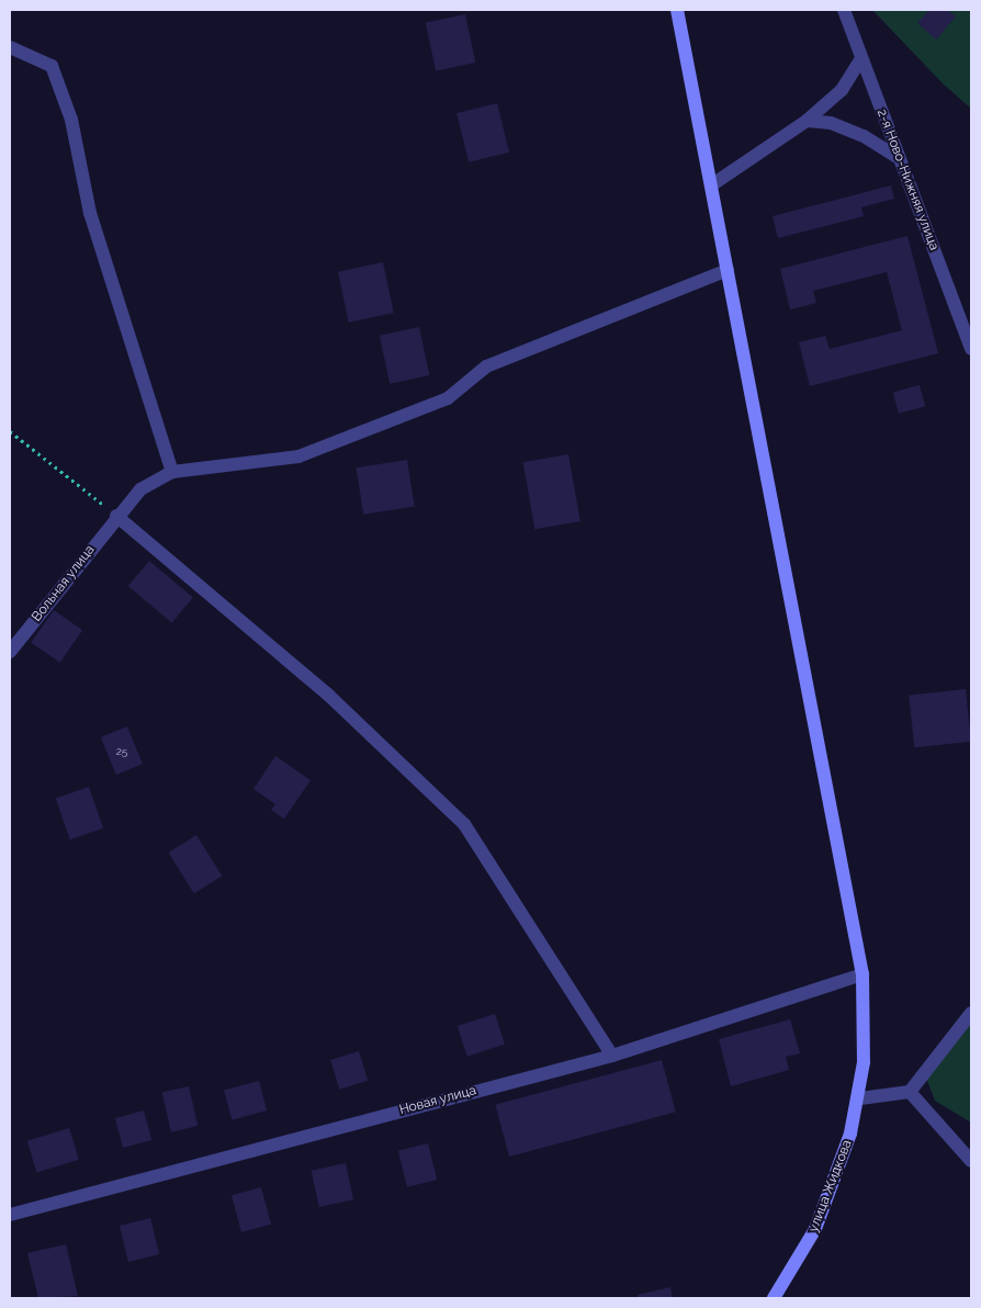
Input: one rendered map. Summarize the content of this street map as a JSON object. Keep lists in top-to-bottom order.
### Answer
{
  "streets": {
    "main road": ["улица Жидкова"],
    "street": ["2-я Ново-Нижняя улица", "Вольная улица", "Новая улица"]
  },
  "crossings": [
    ["Новая улица", "улица Жидкова"]
  ],
  "house_numbers": ["25"]
}
